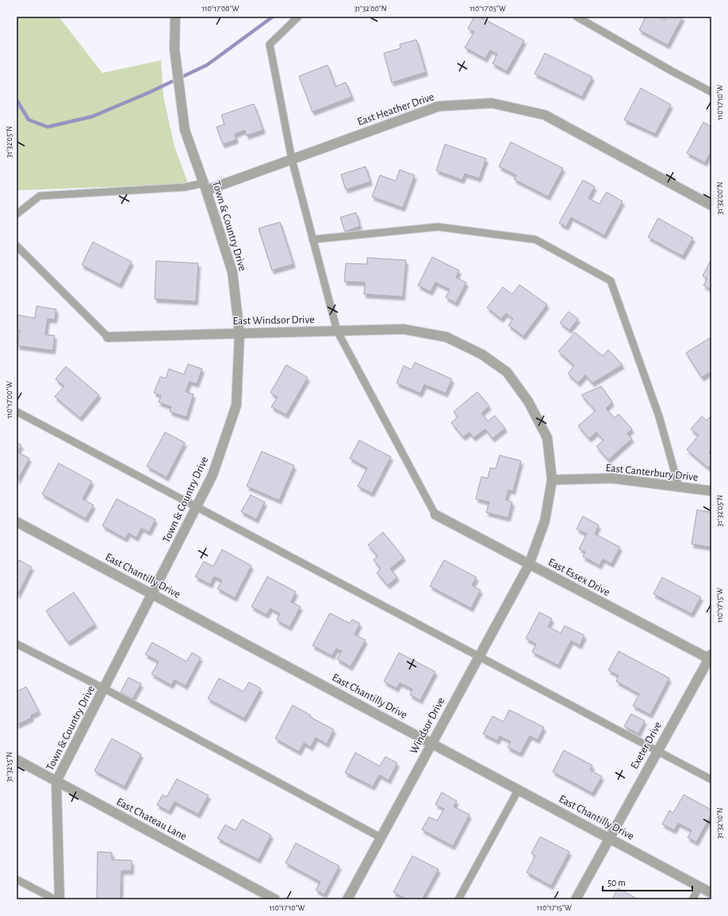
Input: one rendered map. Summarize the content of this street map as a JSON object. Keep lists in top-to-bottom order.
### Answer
{
  "streets": {
    "street": [
      "East Heather Drive",
      "Town & Country Drive",
      "East Windsor Drive",
      "East Canterbury Drive",
      "East Chantilly Drive",
      "East Essex Drive",
      "Windsor Drive",
      "Exeter Drive",
      "East Chateau Lane"
    ]
  },
  "crossings": [
    ["East Heather Drive", "Town & Country Drive"],
    ["Town & Country Drive", "East Windsor Drive"],
    ["Town & Country Drive", "East Chantilly Drive"],
    ["Town & Country Drive", "East Chateau Lane"],
    ["East Windsor Drive", "East Canterbury Drive"],
    ["East Windsor Drive", "East Essex Drive"],
    ["East Windsor Drive", "Windsor Drive"],
    ["East Chantilly Drive", "Windsor Drive"],
    ["East Chantilly Drive", "Exeter Drive"],
    ["East Essex Drive", "Windsor Drive"],
    ["East Essex Drive", "Exeter Drive"]
  ],
  "scale_bar": "50 m",
  "coordinates": [
    "110°17'00\"W",
    "31°32'00\"N",
    "110°17'05\"W",
    "110°17'10\"W",
    "31°32'05\"N",
    "110°17'15\"W",
    "31°32'15\"N",
    "31°32'10\"N"
  ]
}
